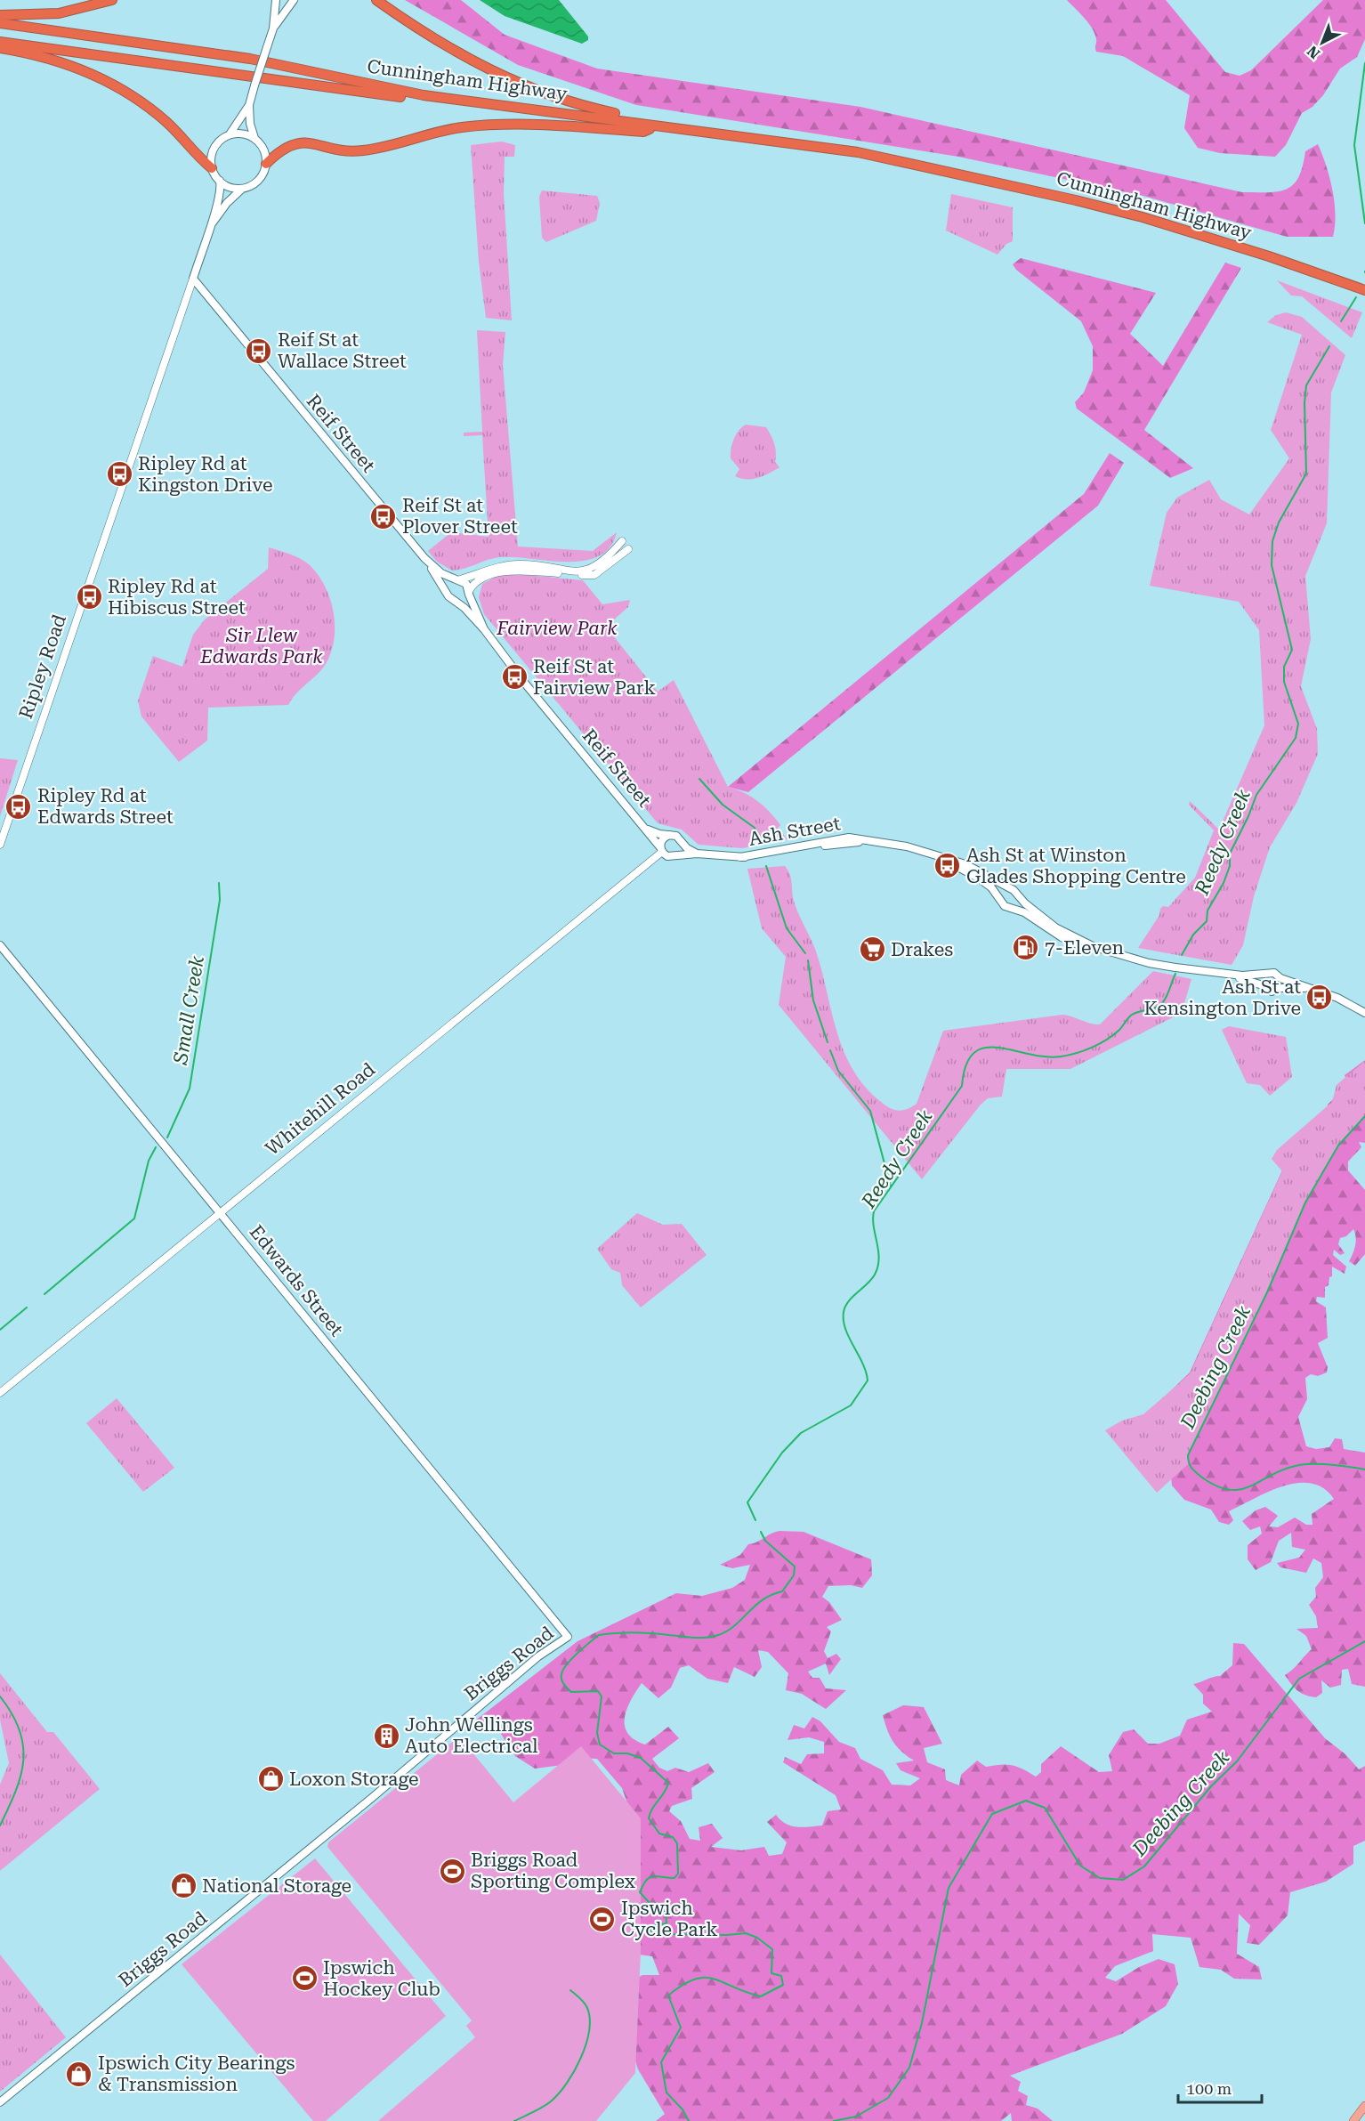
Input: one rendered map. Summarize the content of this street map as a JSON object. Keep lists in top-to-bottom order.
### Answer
{
  "streets": {
    "highway": ["Cunningham Highway"],
    "main road": [
      "Reif Street",
      "Ripley Road",
      "Ash Street",
      "Edwards Street",
      "Briggs Road"
    ],
    "street": ["Whitehill Road"]
  },
  "crossings": [
    ["Reif Street", "Ripley Road"],
    ["Reif Street", "Ash Street"],
    ["Reif Street", "Whitehill Road"],
    ["Ash Street", "Whitehill Road"],
    ["Whitehill Road", "Edwards Street"],
    ["Edwards Street", "Briggs Road"]
  ],
  "water": ["Reedy Creek", "Small Creek", "Deebing Creek"],
  "parks": ["Fairview Park", "Sir Llew Edwards Park"],
  "places": {
    "bus stop": [
      "Reif St at Wallace Street",
      "Ripley Rd at Kingston Drive",
      "Reif St at Plover Street",
      "Ripley Rd at Hibiscus Street",
      "Reif St at Fairview Park",
      "Ripley Rd at Edwards Street",
      "Ash St at Winston Glades Shopping Centre",
      "Ash St at Kensington Drive"
    ],
    "fuel station": ["7-Eleven"],
    "supermarket": ["Drakes"],
    "building": ["John Wellings Auto Electrical"],
    "shop": ["Loxon Storage", "National Storage", "Ipswich City Bearings & Transmission"],
    "sports": ["Briggs Road Sporting Complex", "Ipswich Cycle Park", "Ipswich Hockey Club"]
  },
  "scale_bar": "100 m",
  "north": "bottom left"
}
